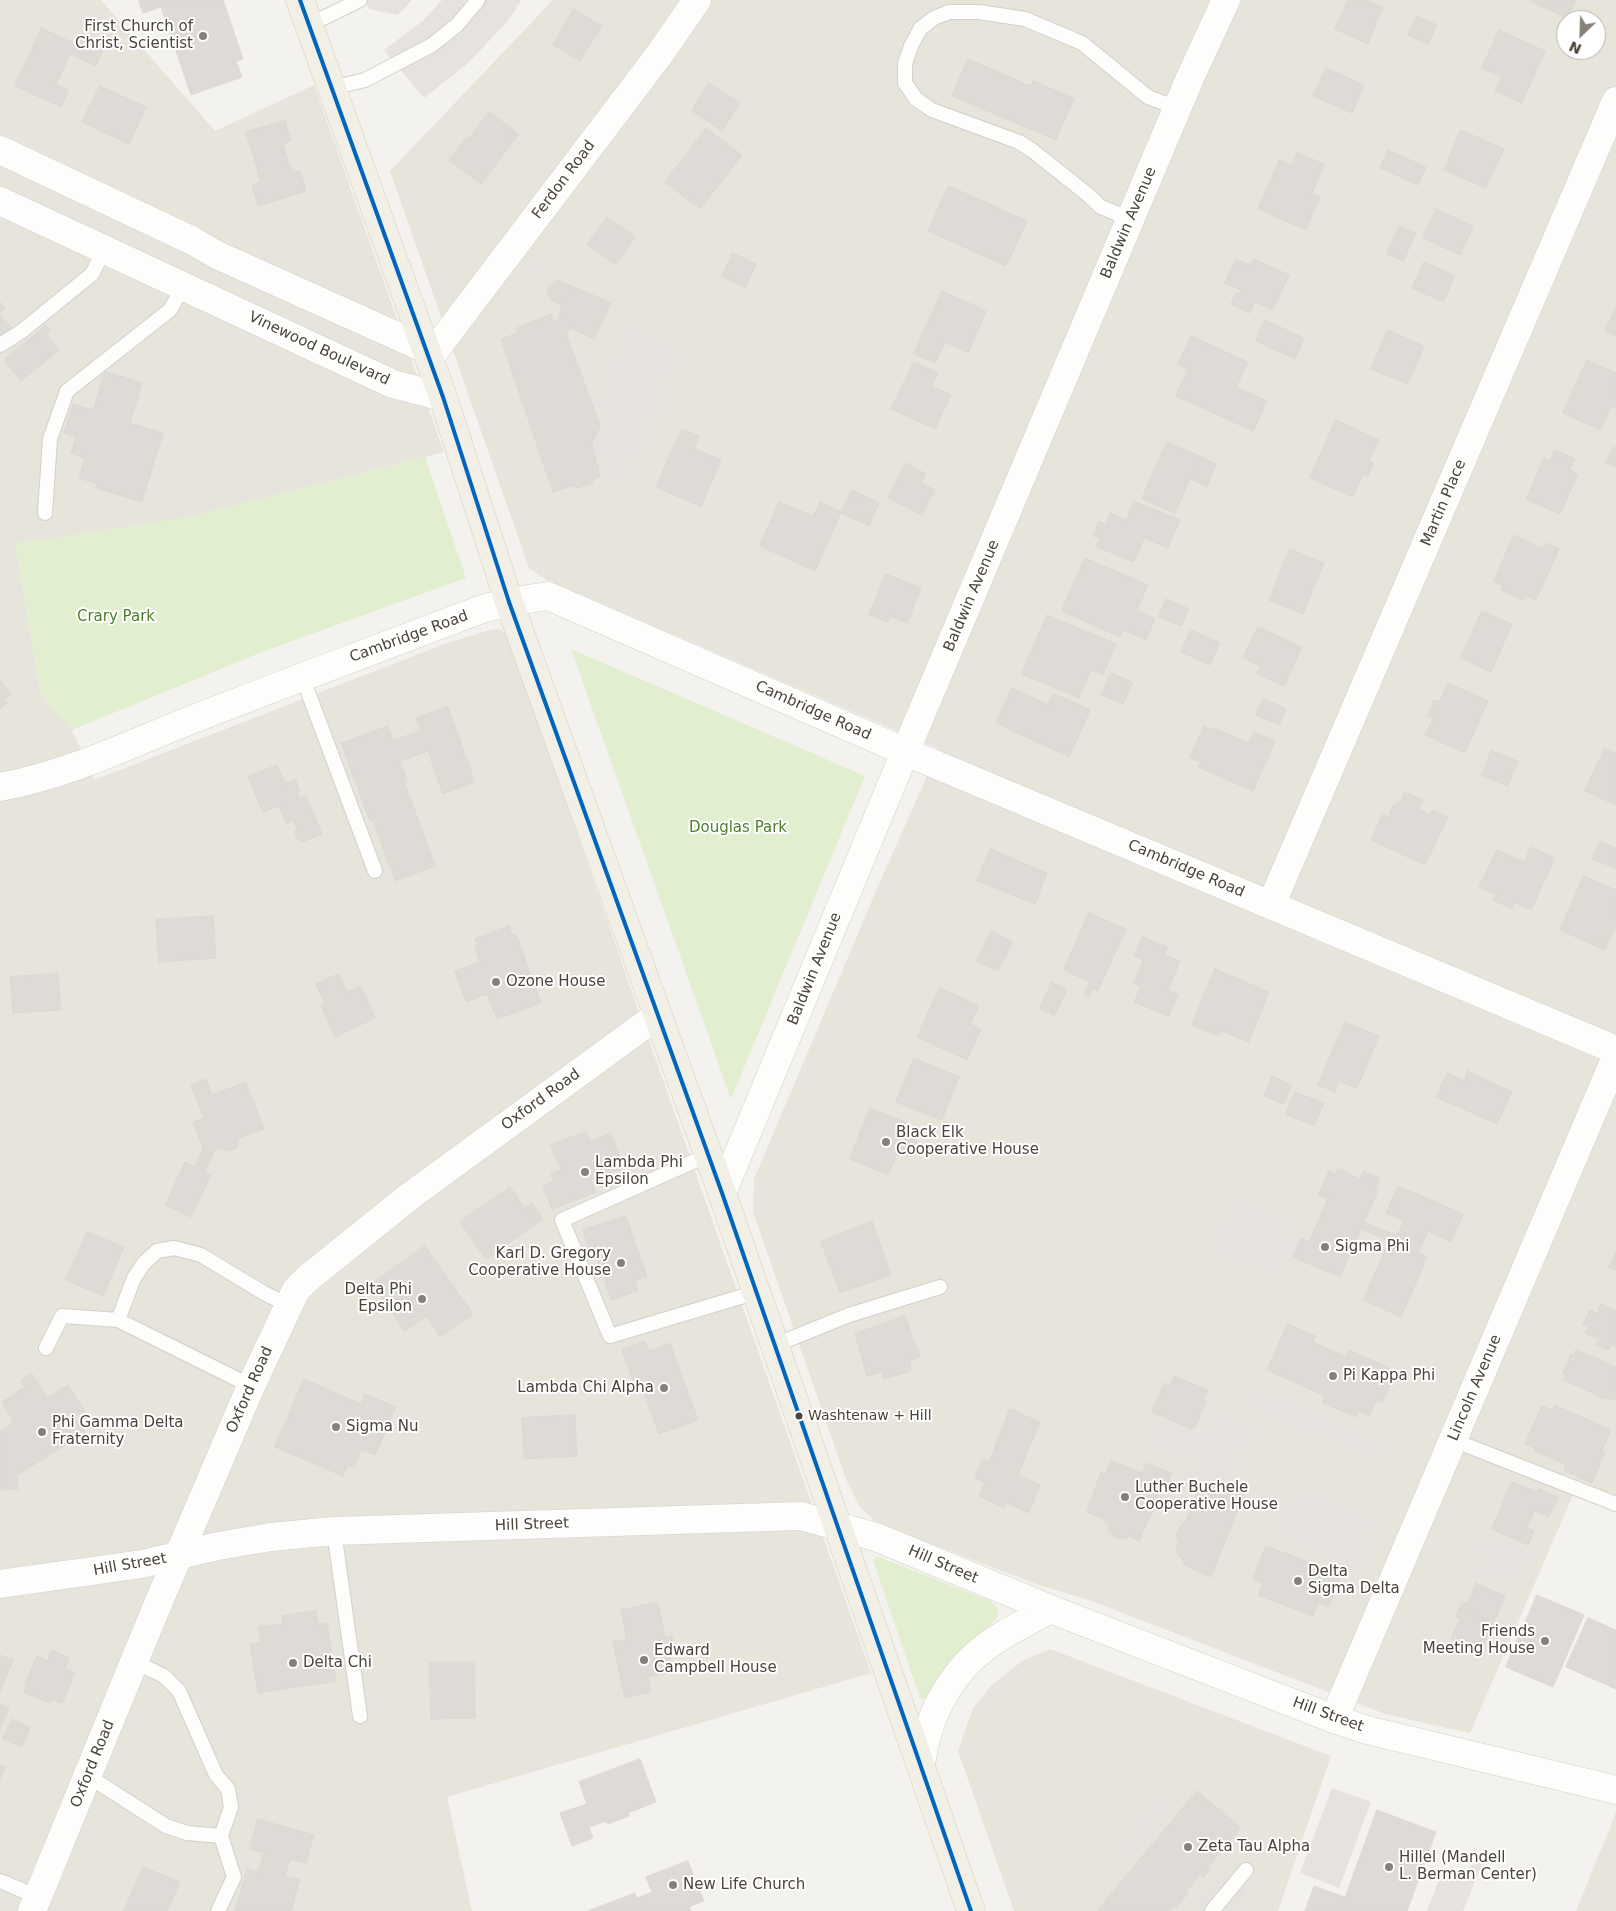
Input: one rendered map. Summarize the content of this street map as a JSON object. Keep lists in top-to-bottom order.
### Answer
{
  "streets": {
    "street": [
      "Ferdon Road",
      "Baldwin Avenue",
      "Vinewood Boulevard",
      "Martin Place",
      "Cambridge Road",
      "Oxford Road",
      "Lincoln Avenue",
      "Hill Street"
    ]
  },
  "crossings": [
    ["Baldwin Avenue", "Cambridge Road"],
    ["Martin Place", "Cambridge Road"],
    ["Oxford Road", "Hill Street"],
    ["Lincoln Avenue", "Hill Street"]
  ],
  "parks": ["Crary Park", "Douglas Park"],
  "places": [
    "First Church of Christ, Scientist",
    "Ozone House",
    "Black Elk Cooperative House",
    "Lambda Phi Epsilon",
    "Sigma Phi",
    "Karl D. Gregory Cooperative House",
    "Delta Phi Epsilon",
    "Pi Kappa Phi",
    "Lambda Chi Alpha",
    "Washtenaw + Hill",
    "Sigma Nu",
    "Phi Gamma Delta Fraternity",
    "Luther Buchele Cooperative House",
    "Delta Sigma Delta",
    "Friends Meeting House",
    "Edward Campbell House",
    "Delta Chi",
    "Zeta Tau Alpha",
    "Hillel (Mandell L. Berman Center)",
    "New Life Church"
  ],
  "north": "bottom left"
}
